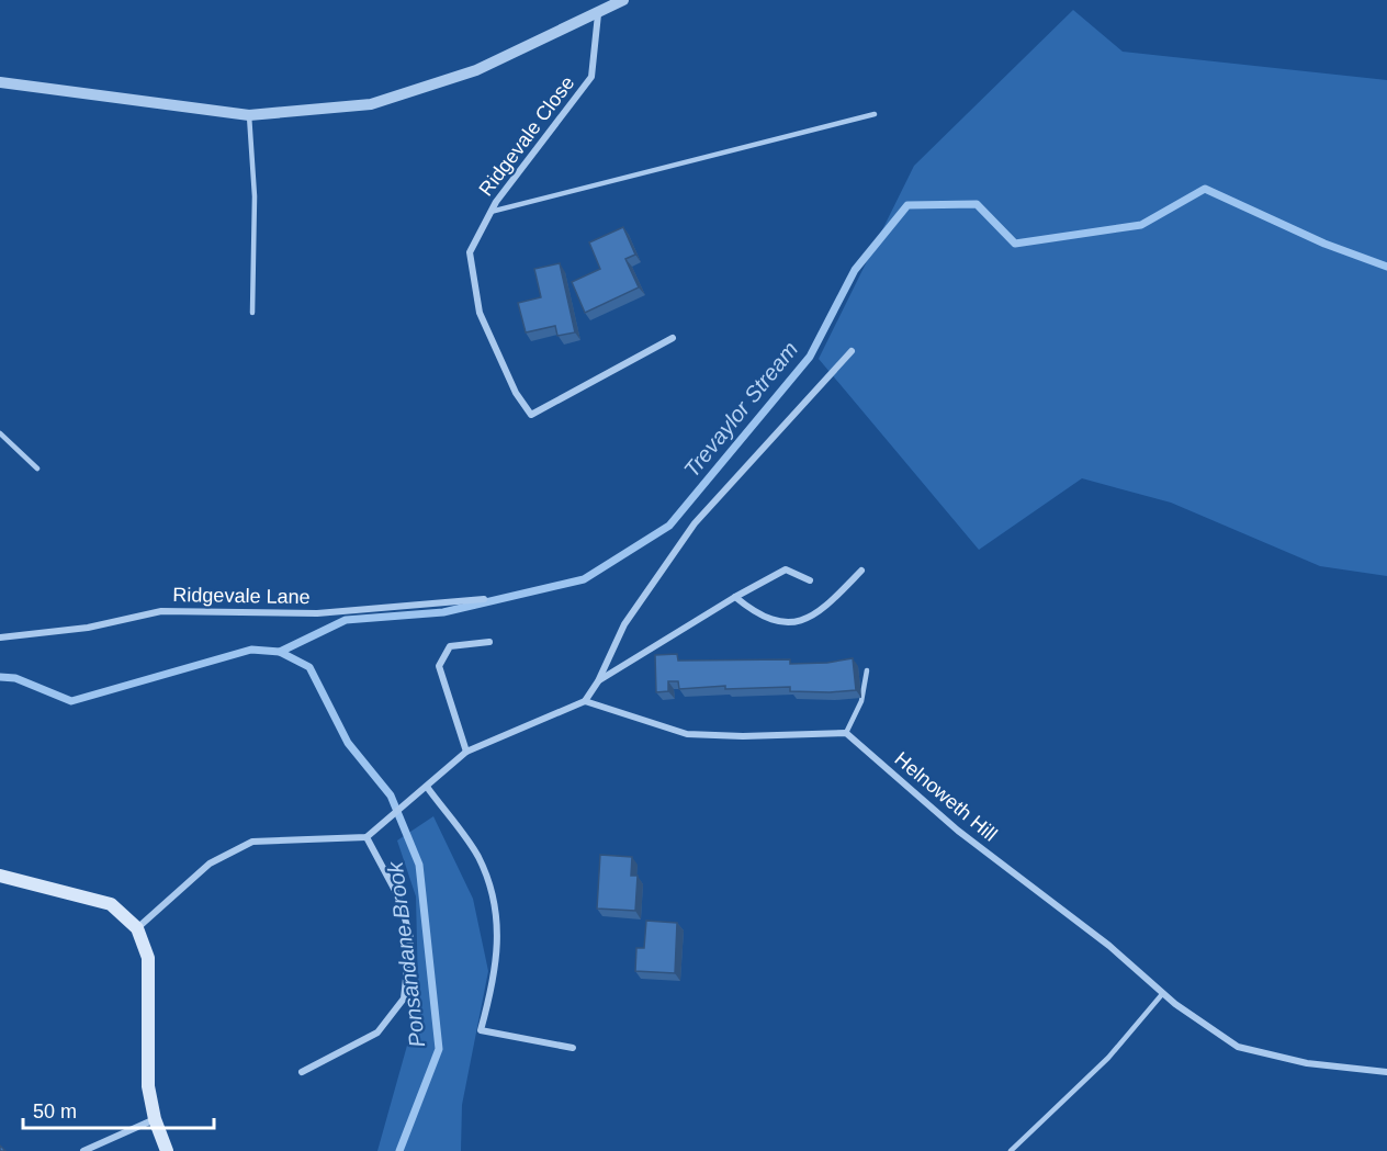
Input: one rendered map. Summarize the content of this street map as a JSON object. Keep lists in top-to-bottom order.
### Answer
{
  "streets": {
    "street": ["Ridgevale Close", "Ridgevale Lane", "Helnoweth Hill"]
  },
  "water": ["Trevaylor Stream", "Ponsandane Brook"],
  "scale_bar": "50 m"
}
